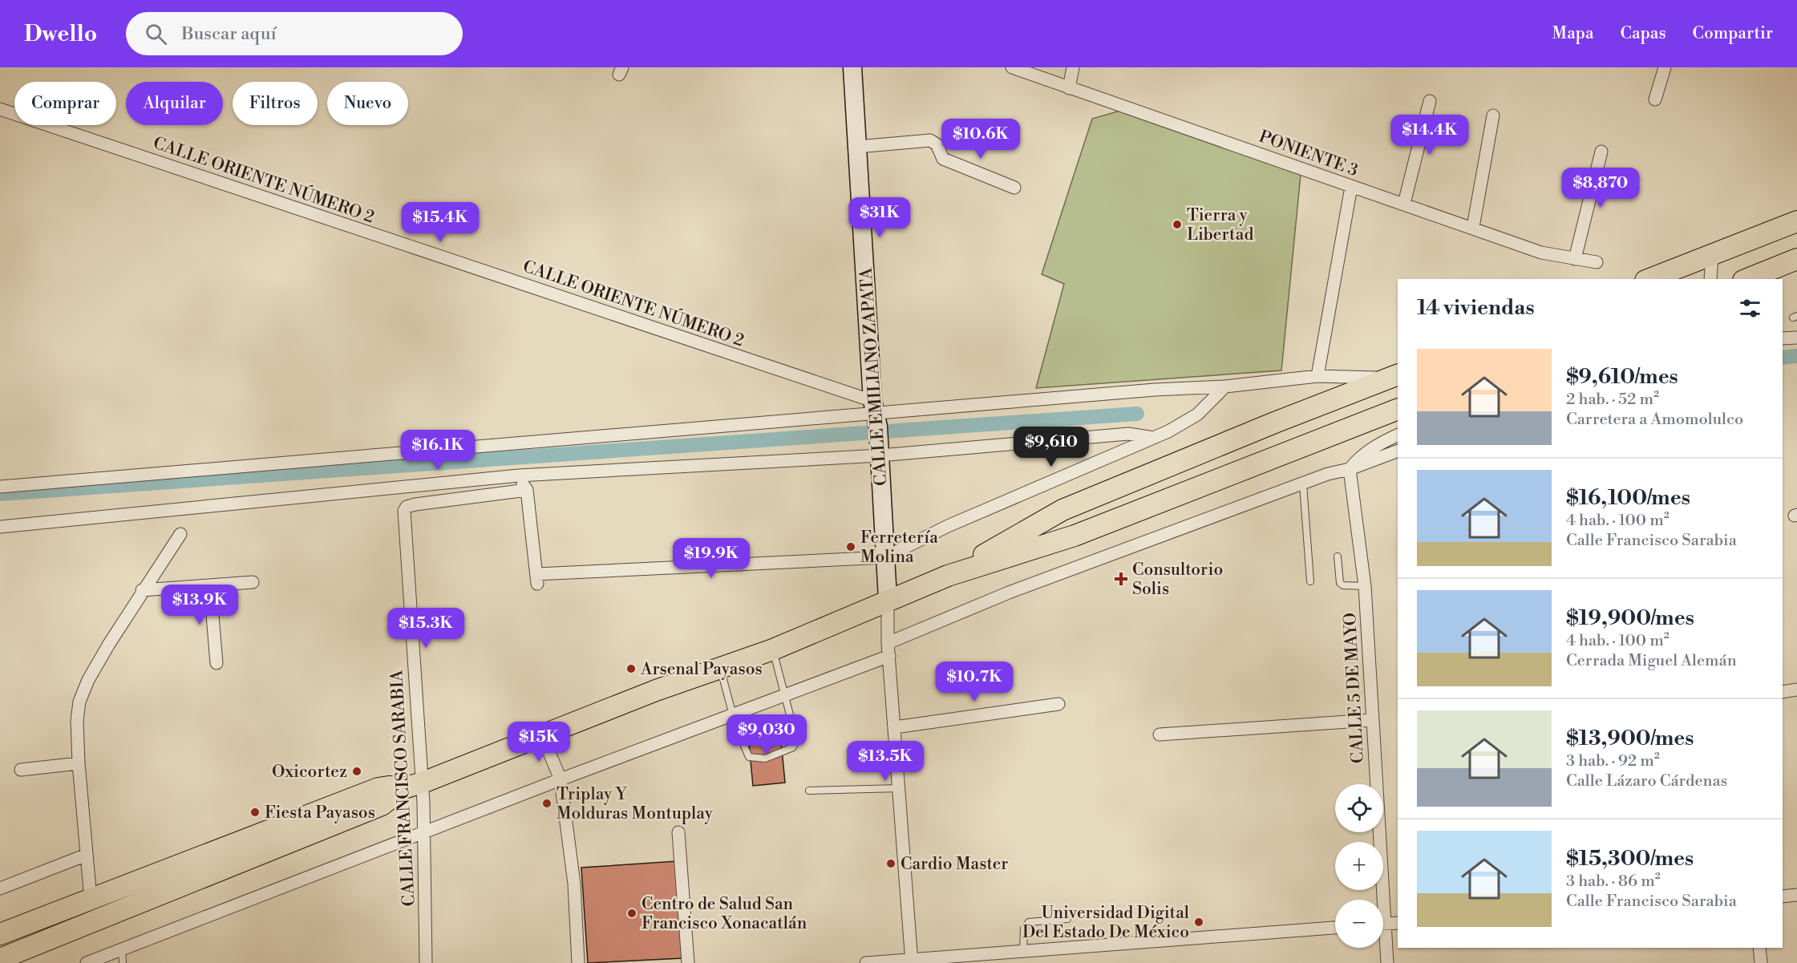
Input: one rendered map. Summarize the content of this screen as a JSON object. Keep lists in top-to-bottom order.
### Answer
{
  "streets": {
    "street": [
      "PONIENTE 3",
      "CALLE ORIENTE NÚMERO 2",
      "CALLE EMILIANO ZAPATA",
      "CALLE 5 DE MAYO",
      "CALLE FRANCISCO SARABIA"
    ]
  },
  "crossings": [
    ["CALLE ORIENTE NÚMERO 2", "CALLE EMILIANO ZAPATA"]
  ],
  "places": {
    "other": [
      "Tierra y Libertad",
      "Ferretería Molina",
      "Arsenal Payasos",
      "Oxicortez",
      "Triplay Y Molduras Montuplay",
      "Fiesta Payasos",
      "Cardio Master",
      "Centro de Salud San Francisco Xonacatlán",
      "Universidad Digital Del Estado De México"
    ],
    "health": ["Consultorio Solis"]
  },
  "page": {
    "header": "Dwello",
    "search": "Buscar aquí",
    "nav": ["Mapa", "Capas", "Compartir"],
    "chip": [
      "Comprar",
      "Alquilar",
      "Filtros",
      "Nuevo"
    ],
    "price": [
      "$14.4K",
      "$10.6K",
      "$8,870",
      "$31K",
      "$15.4K",
      "$9,610",
      "$16.1K",
      "$19.9K",
      "$13.9K",
      "$15.3K",
      "$10.7K",
      "$9,030",
      "$15K",
      "$13.5K"
    ],
    "heading": "14 viviendas",
    "list": [
      {
        "name": "$9,610/mes",
        "note": "2 hab. · 52 m² · Carretera a Amomolulco"
      },
      {
        "name": "$16,100/mes",
        "note": "4 hab. · 100 m² · Calle Francisco Sarabia"
      },
      {
        "name": "$19,900/mes",
        "note": "4 hab. · 100 m² · Cerrada Miguel Alemán"
      },
      {
        "name": "$13,900/mes",
        "note": "3 hab. · 92 m² · Calle Lázaro Cárdenas"
      },
      {
        "name": "$15,300/mes",
        "note": "3 hab. · 86 m² · Calle Francisco Sarabia"
      }
    ],
    "map_buttons": ["+", "−"]
  }
}
